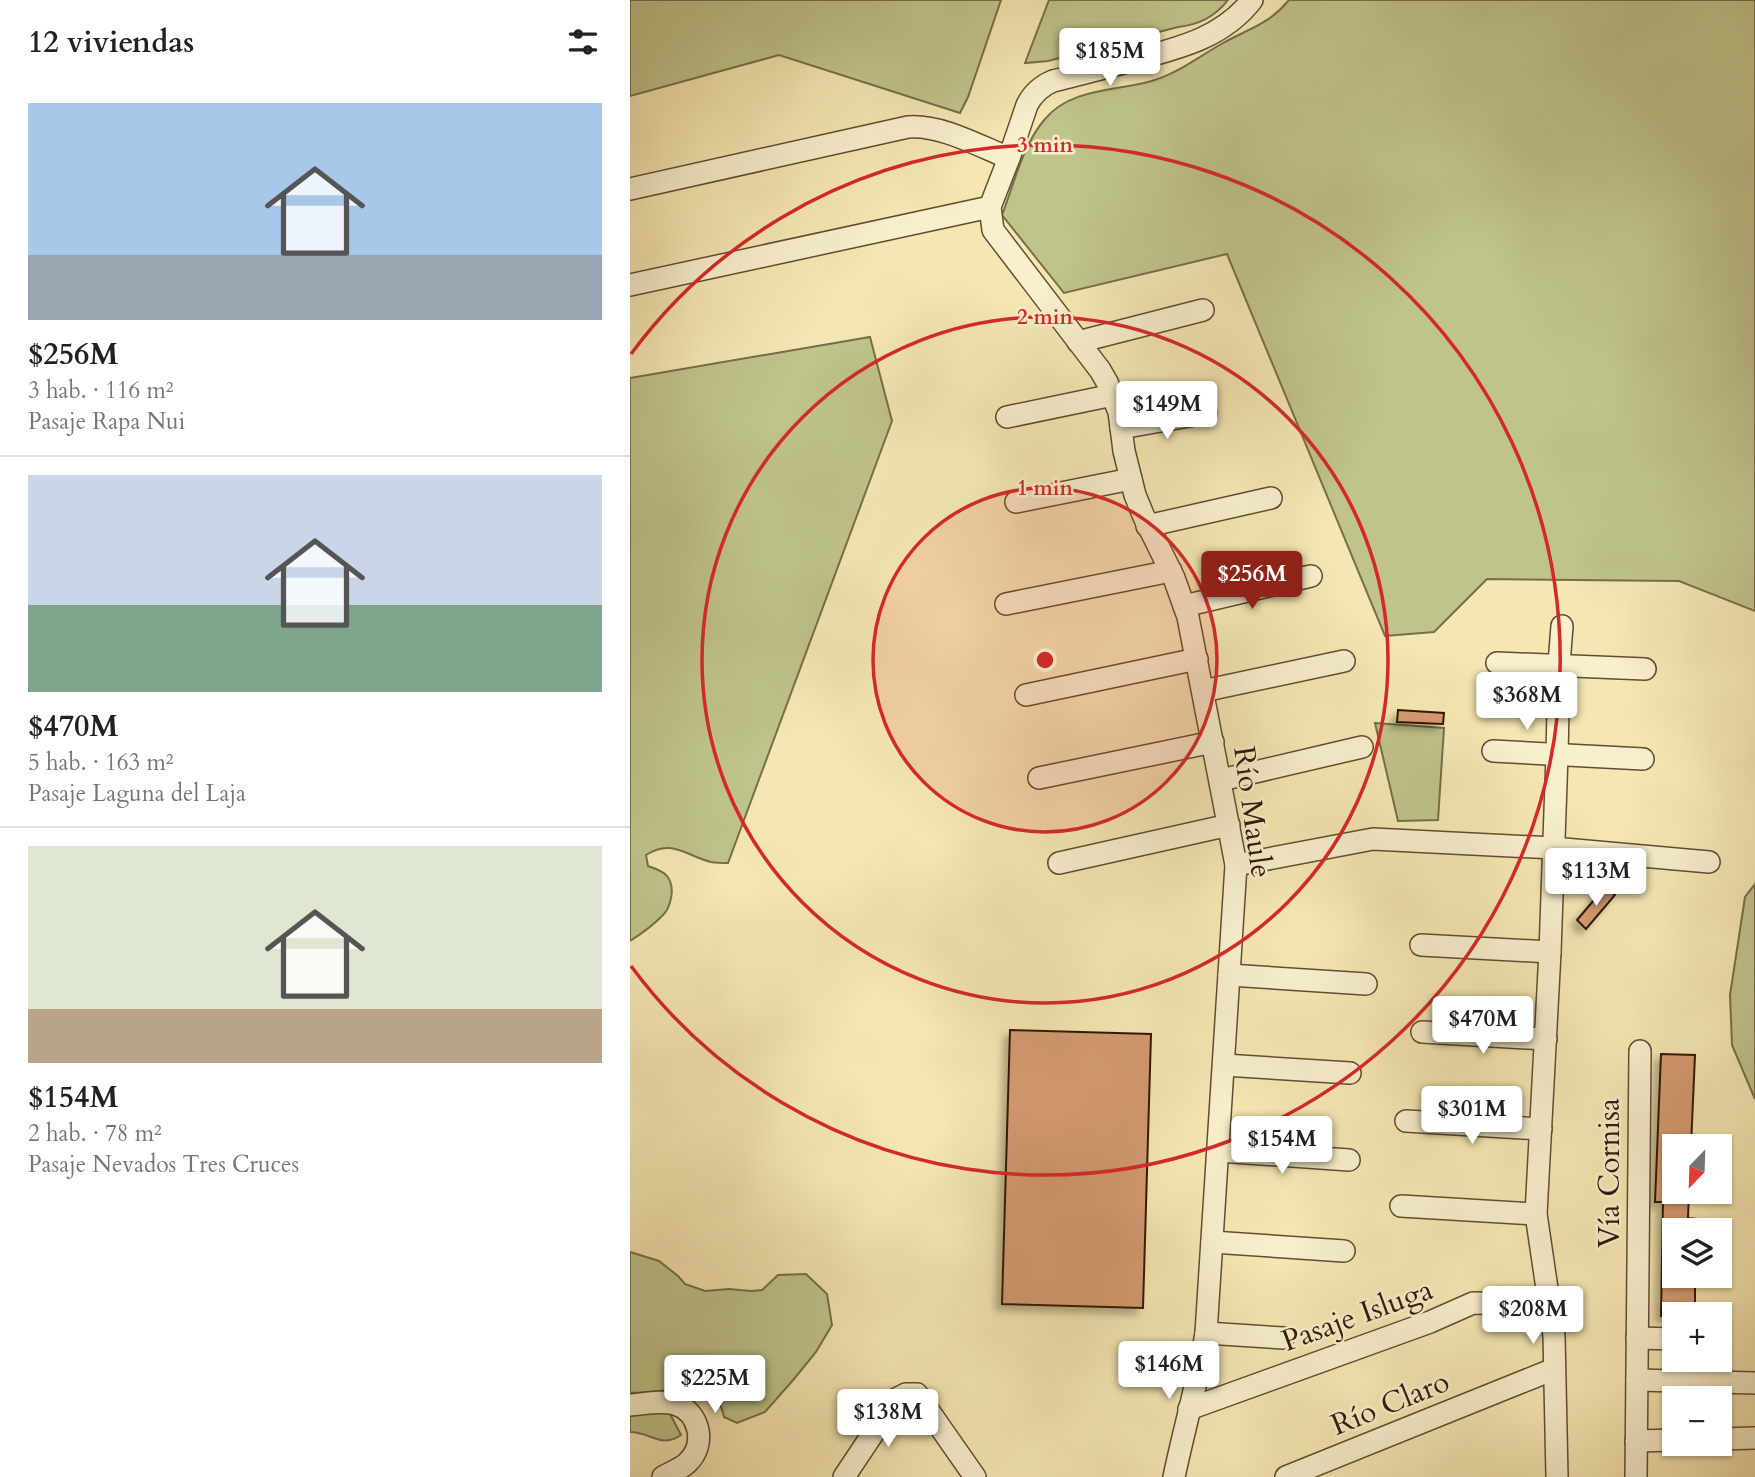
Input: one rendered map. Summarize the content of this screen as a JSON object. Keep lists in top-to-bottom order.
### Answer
{
  "streets": {
    "street": [
      "Río Maule",
      "Vía Cornisa",
      "Pasaje Isluga",
      "Río Claro"
    ]
  },
  "crossings": [
    ["Río Maule", "Pasaje Isluga"]
  ],
  "north": "bottom left",
  "page": {
    "heading": "12 viviendas",
    "price": [
      "$185M",
      "$149M",
      "$256M",
      "$368M",
      "$113M",
      "$470M",
      "$301M",
      "$154M",
      "$208M",
      "$146M",
      "$225M",
      "$138M"
    ],
    "list": [
      {
        "name": "$256M",
        "note": "3 hab. · 116 m² · Pasaje Rapa Nui"
      },
      {
        "name": "$470M",
        "note": "5 hab. · 163 m² · Pasaje Laguna del Laja"
      },
      {
        "name": "$154M",
        "note": "2 hab. · 78 m² · Pasaje Nevados Tres Cruces"
      }
    ],
    "map_buttons": ["+", "−"]
  },
  "rings": ["3 min", "2 min", "1 min"]
}
